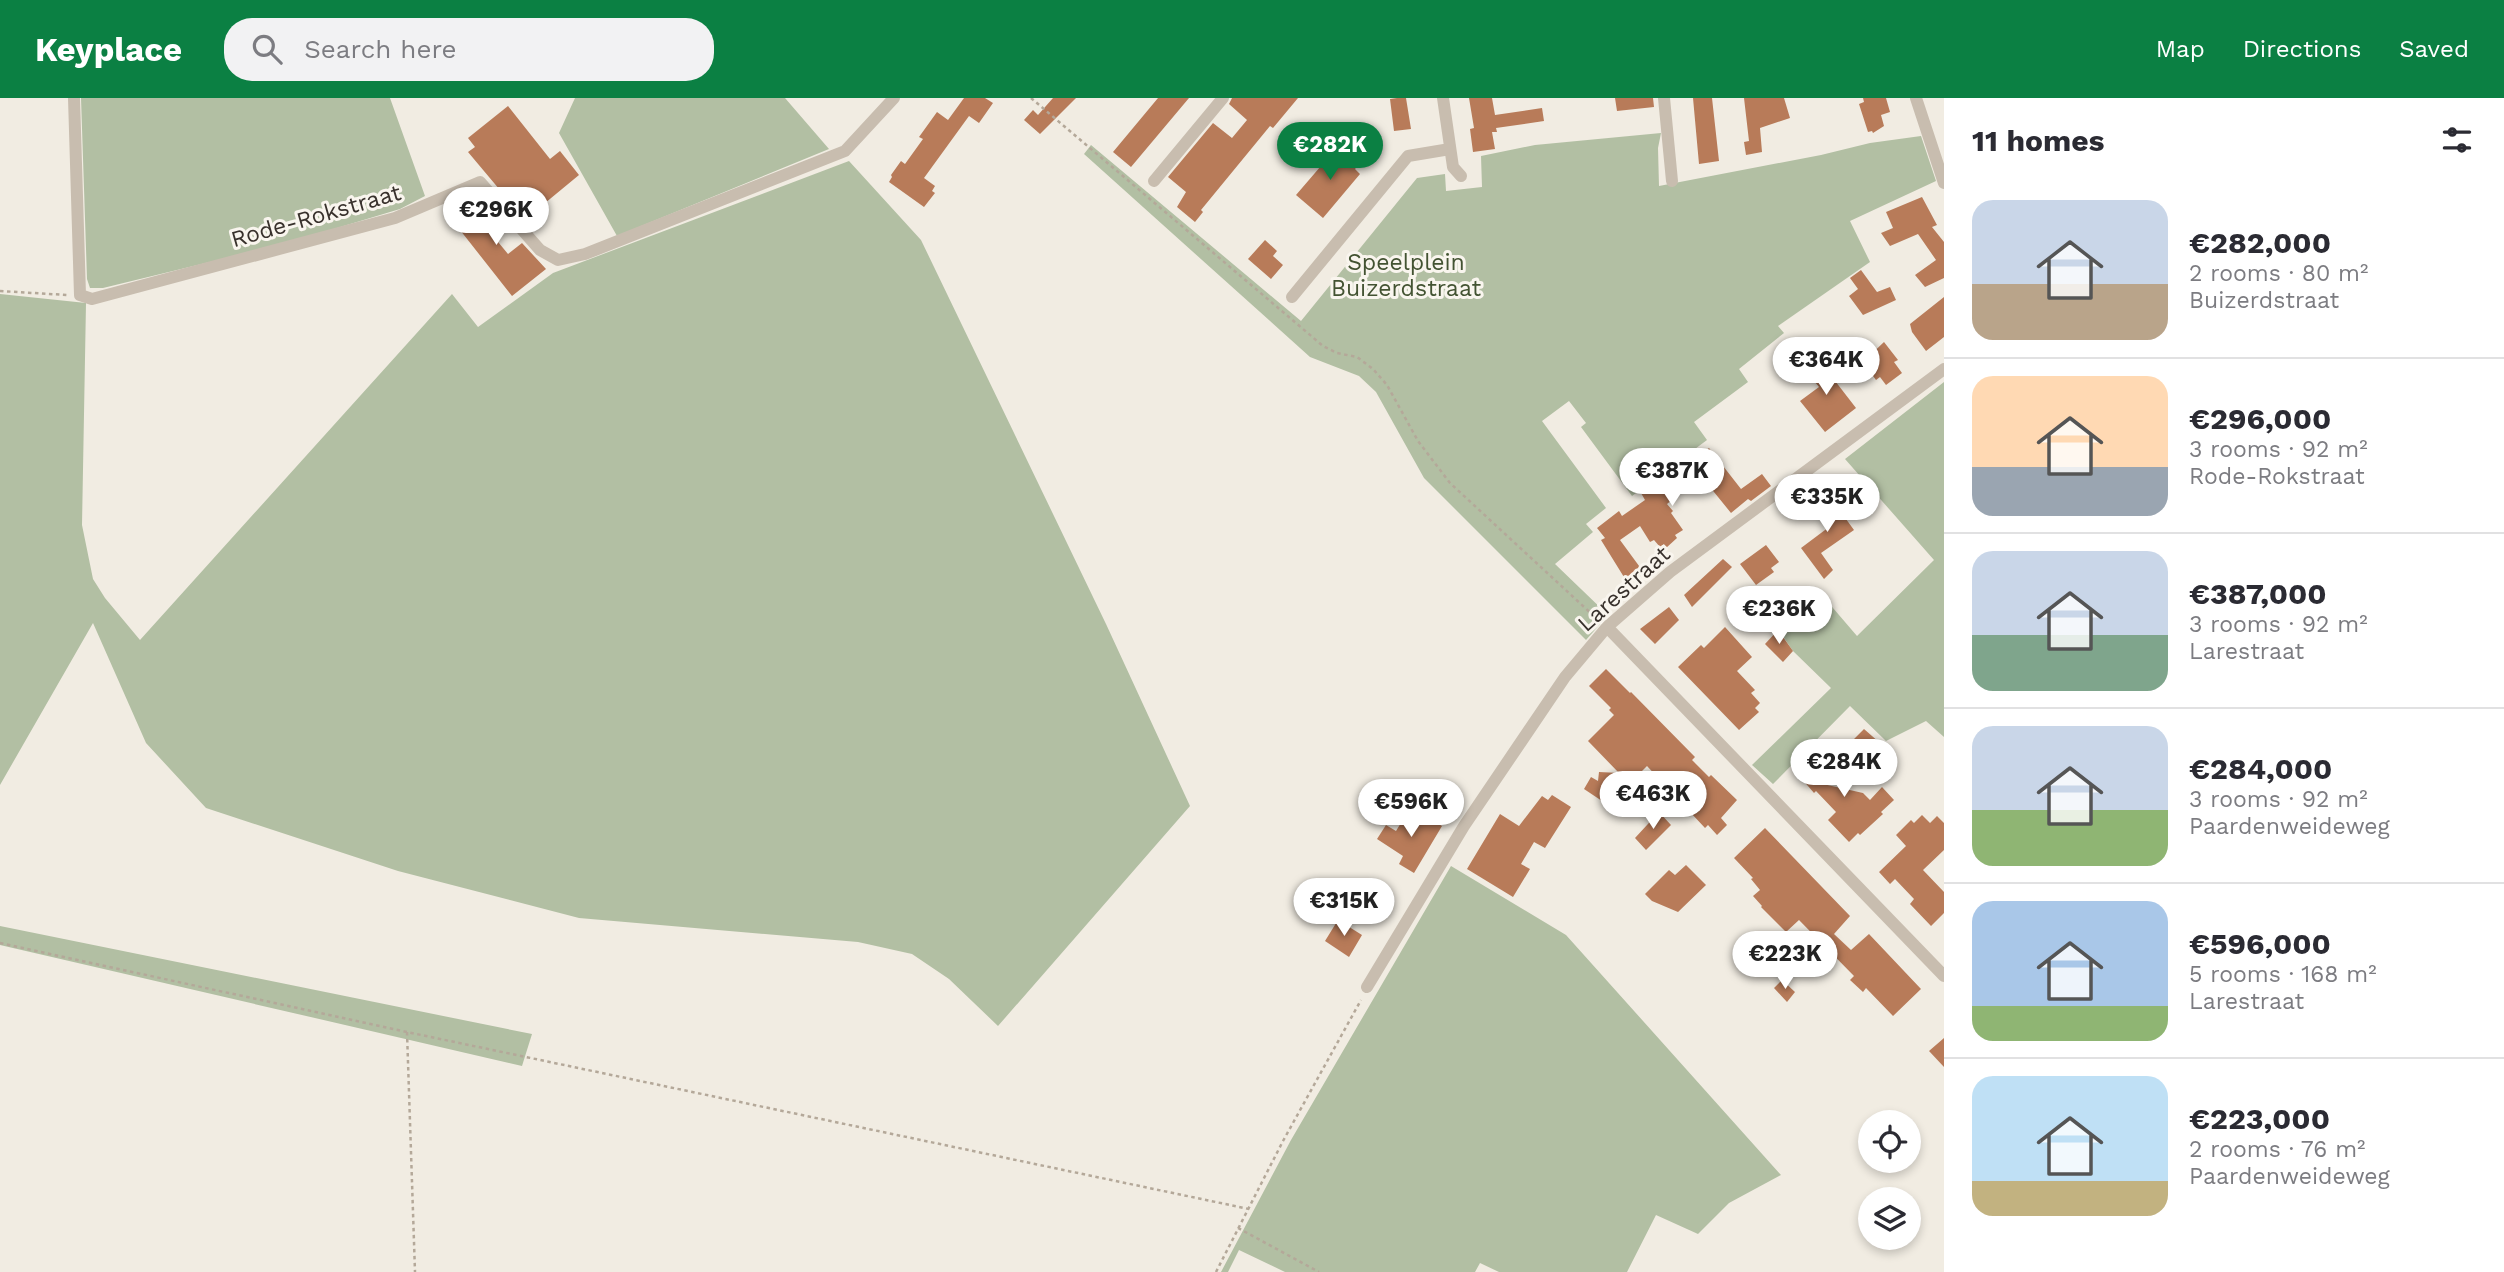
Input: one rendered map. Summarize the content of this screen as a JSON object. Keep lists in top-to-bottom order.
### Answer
{
  "streets": {
    "street": ["Rode-Rokstraat", "Larestraat"]
  },
  "parks": ["Speelplein Buizerdstraat"],
  "page": {
    "header": "Keyplace",
    "search": "Search here",
    "nav": ["Map", "Directions", "Saved"],
    "heading": "11 homes",
    "price": [
      "€282K",
      "€296K",
      "€364K",
      "€387K",
      "€335K",
      "€236K",
      "€284K",
      "€463K",
      "€596K",
      "€315K",
      "€223K"
    ],
    "list": [
      {
        "name": "€282,000",
        "note": "2 rooms · 80 m² · Buizerdstraat"
      },
      {
        "name": "€296,000",
        "note": "3 rooms · 92 m² · Rode-Rokstraat"
      },
      {
        "name": "€387,000",
        "note": "3 rooms · 92 m² · Larestraat"
      },
      {
        "name": "€284,000",
        "note": "3 rooms · 92 m² · Paardenweideweg"
      },
      {
        "name": "€596,000",
        "note": "5 rooms · 168 m² · Larestraat"
      },
      {
        "name": "€223,000",
        "note": "2 rooms · 76 m² · Paardenweideweg"
      }
    ]
  }
}
